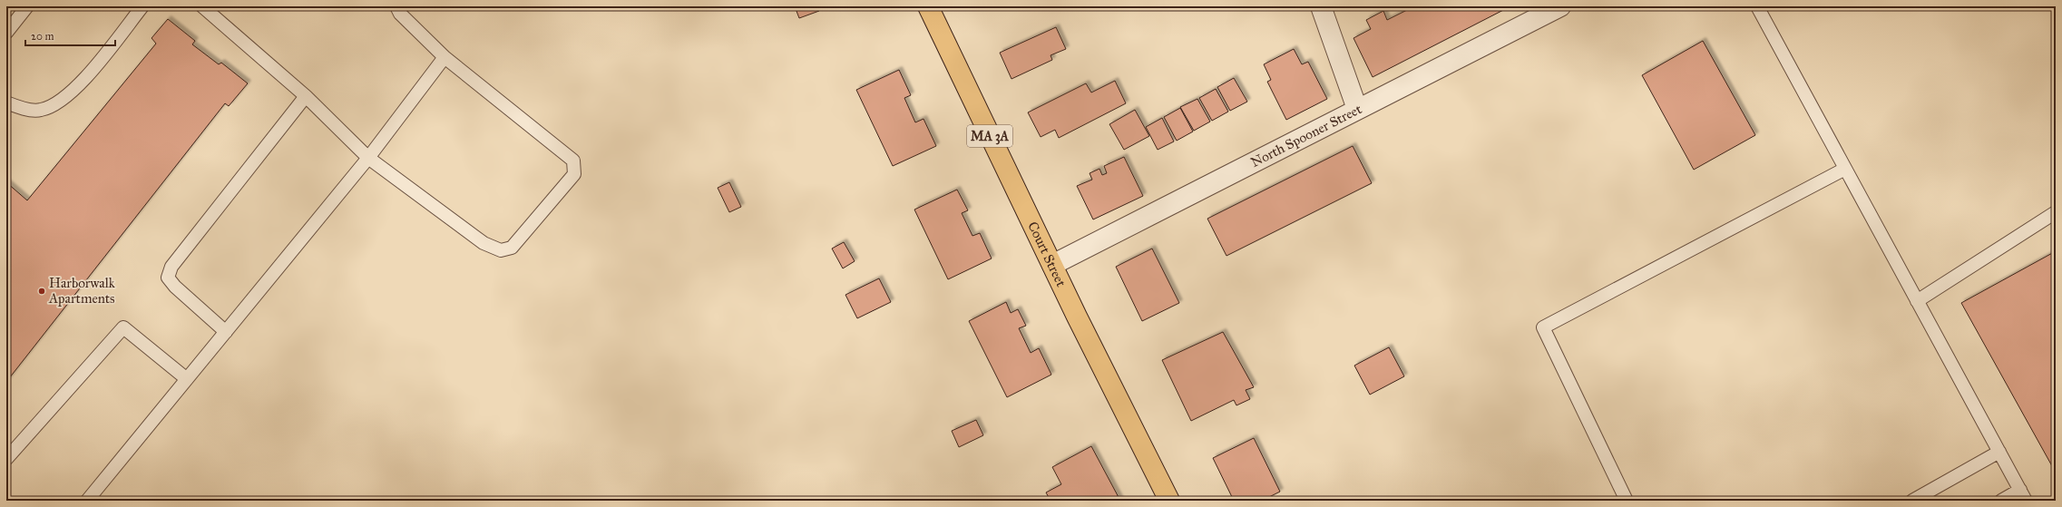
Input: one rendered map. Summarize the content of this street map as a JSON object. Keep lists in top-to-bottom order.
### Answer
{
  "streets": {
    "main road": ["MA 3A", "Court Street"],
    "street": ["North Spooner Street"]
  },
  "crossings": [
    ["North Spooner Street", "Court Street"]
  ],
  "places": ["Harborwalk Apartments"],
  "scale_bar": "20 m"
}
